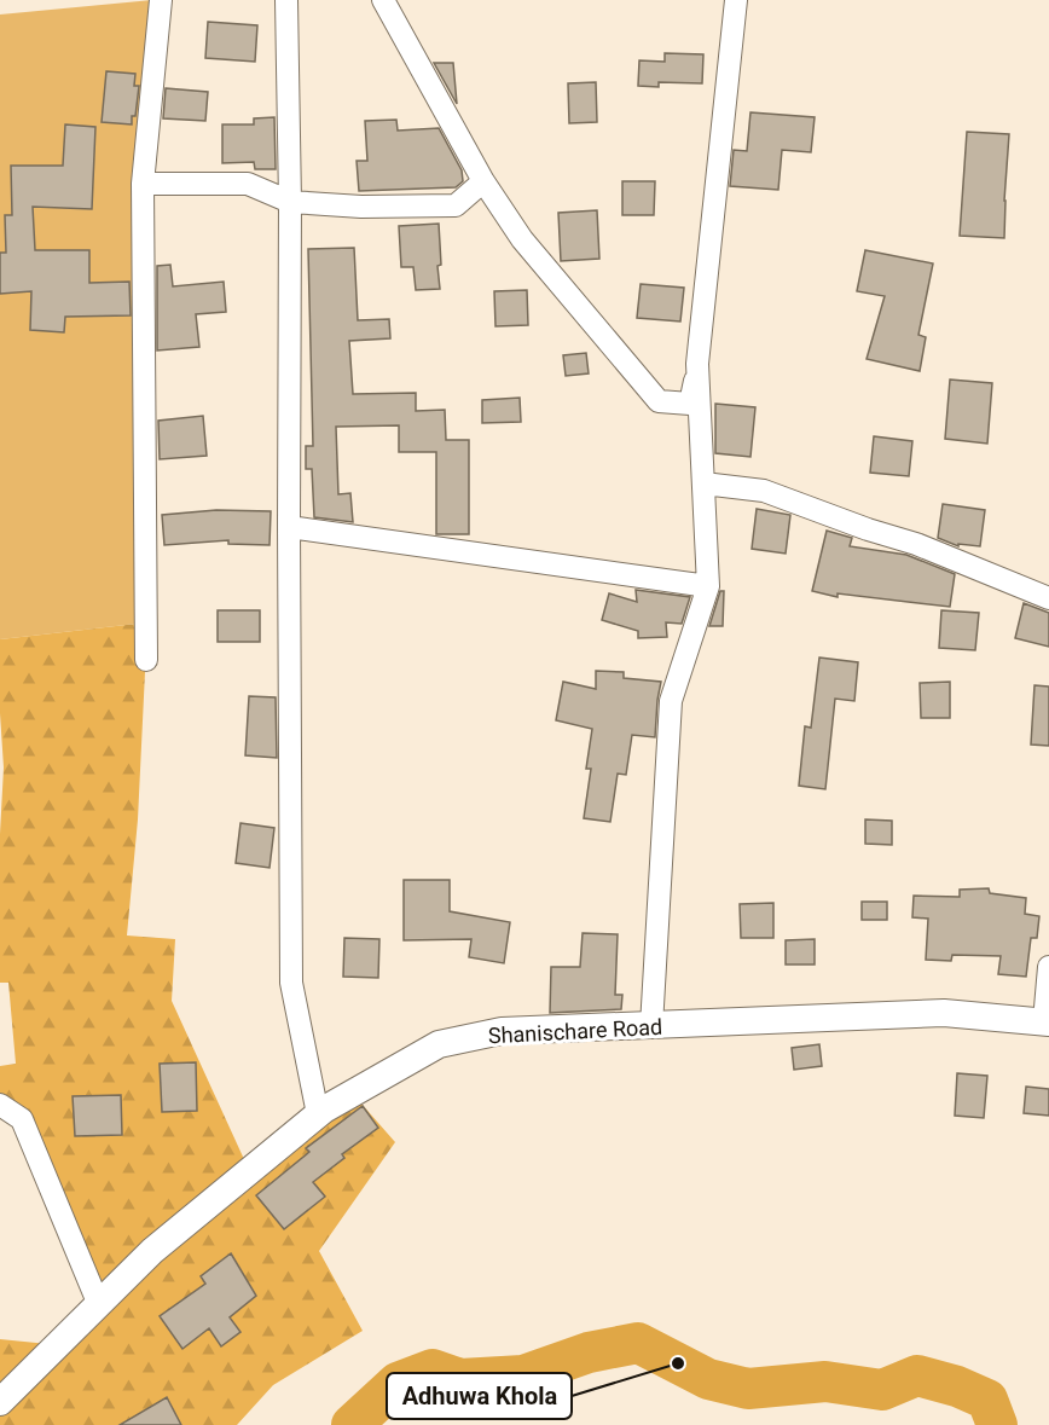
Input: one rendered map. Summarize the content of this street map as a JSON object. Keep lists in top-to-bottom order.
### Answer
{
  "streets": {
    "street": ["Shanischare Road"]
  },
  "places": ["Adhuwa Khola"]
}
